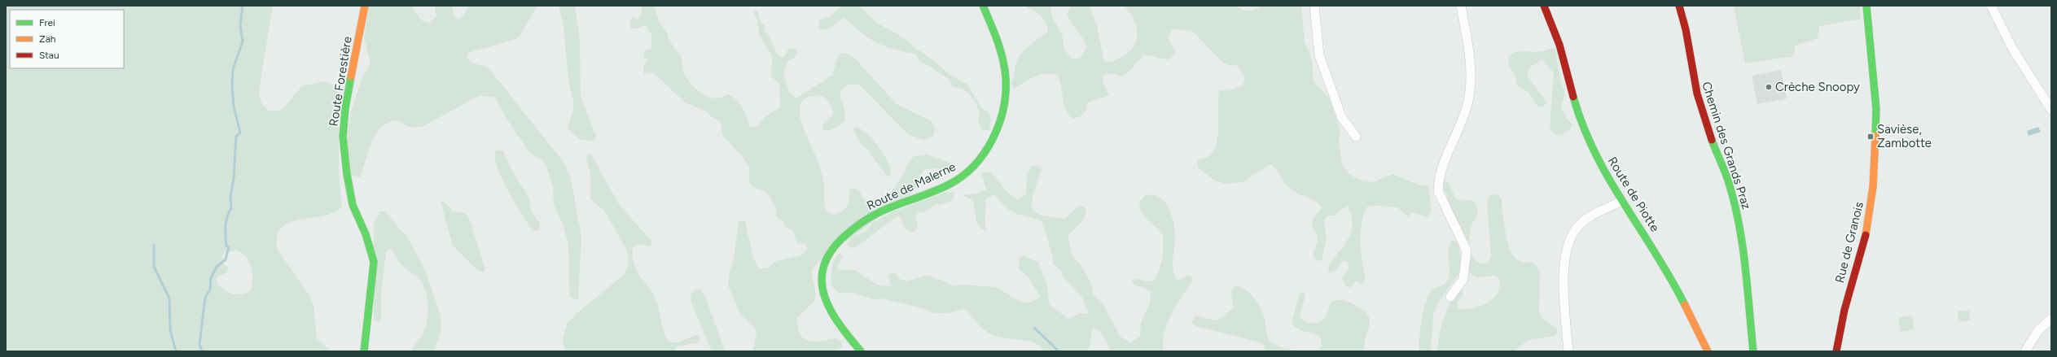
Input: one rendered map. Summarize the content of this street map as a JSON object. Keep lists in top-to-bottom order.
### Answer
{
  "streets": {
    "street": [
      "Route Forestière",
      "Chemin des Grands Praz",
      "Route de Malerne",
      "Route de Piotte",
      "Rue de Granois"
    ]
  },
  "places": {
    "other": ["Crèche Snoopy"],
    "transit": ["Savièse, Zambotte"]
  },
  "legend": ["Frei", "Zäh", "Stau"]
}
